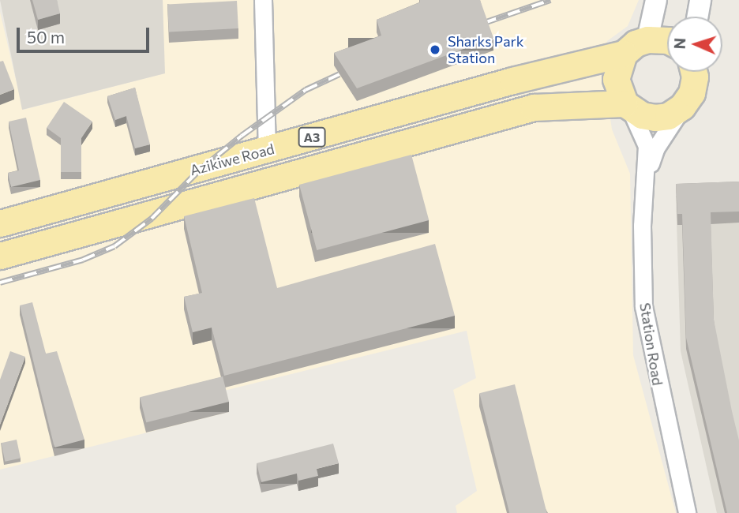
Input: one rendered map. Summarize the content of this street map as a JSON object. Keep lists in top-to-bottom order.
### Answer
{
  "streets": {
    "main road": ["A3", "Azikiwe Road"],
    "street": ["Station Road"]
  },
  "crossings": [
    ["A3", "Azikiwe Road"],
    ["A3", "Station Road"],
    ["Azikiwe Road", "Station Road"]
  ],
  "places": ["Sharks Park Station"],
  "scale_bar": "50 m",
  "north": "left"
}
